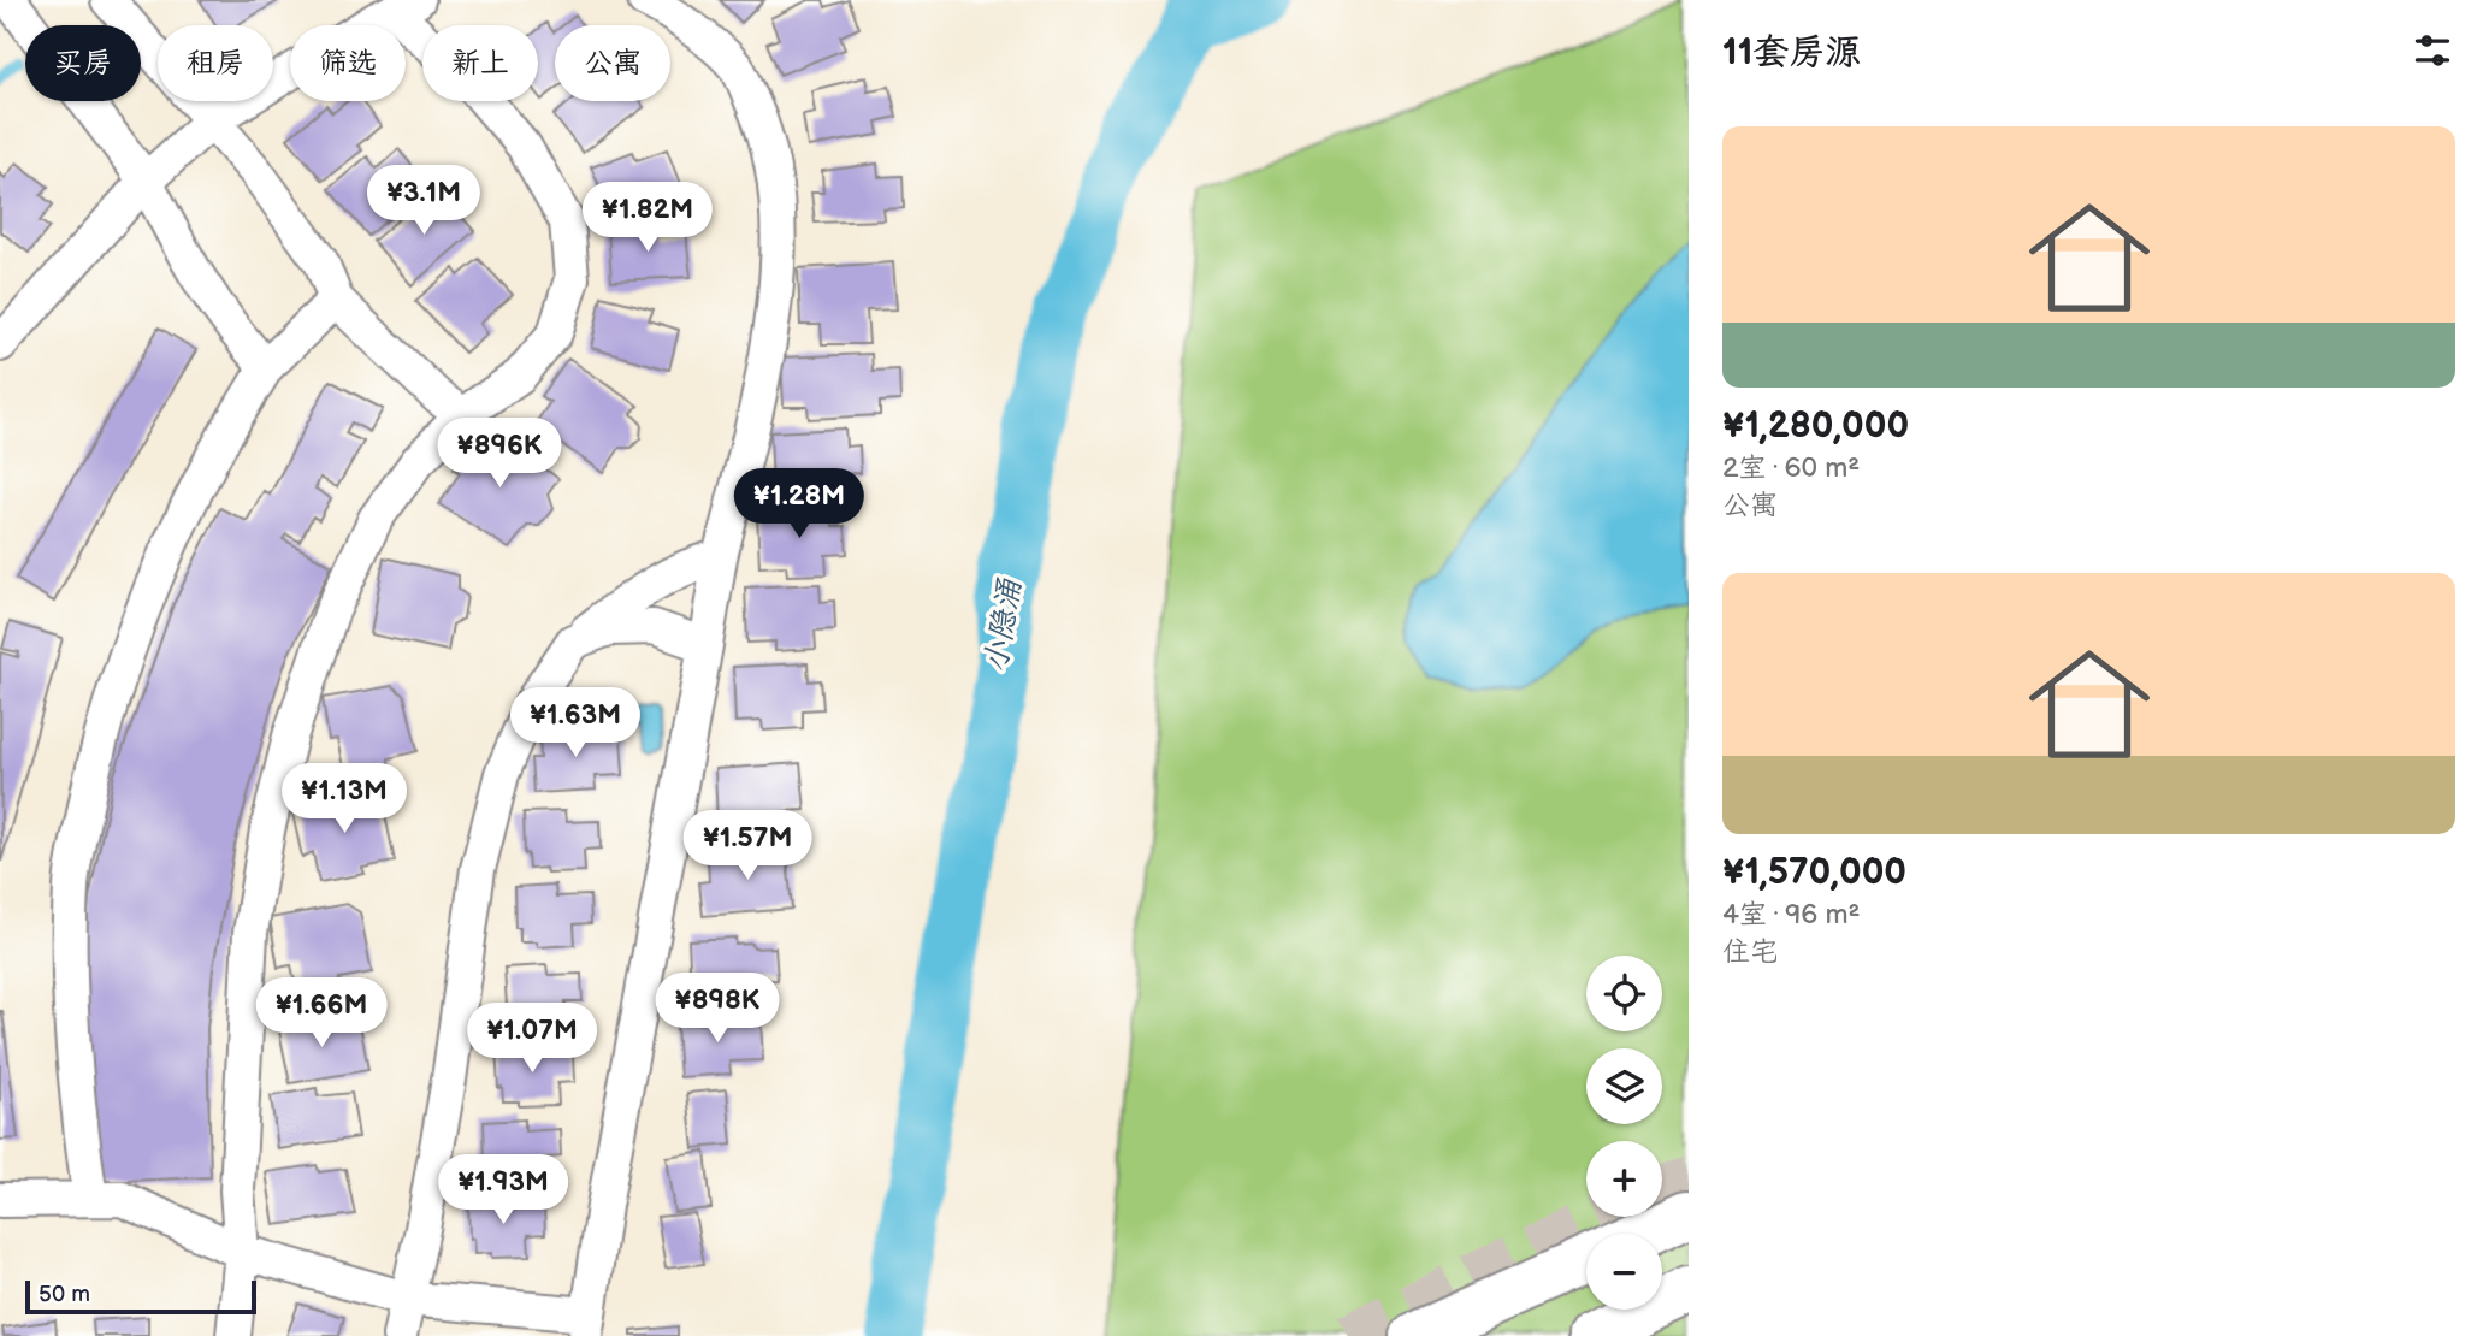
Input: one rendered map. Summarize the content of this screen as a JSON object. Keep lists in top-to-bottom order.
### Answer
{
  "water": ["小隐涌"],
  "scale_bar": "50 m",
  "page": {
    "heading": "11套房源",
    "chip": [
      "买房",
      "租房",
      "筛选",
      "新上",
      "公寓"
    ],
    "list": [
      {
        "name": "¥1,280,000",
        "note": "2室 · 60 m² · 公寓"
      },
      {
        "name": "¥1,570,000",
        "note": "4室 · 96 m² · 住宅"
      }
    ],
    "price": [
      "¥3.1M",
      "¥1.82M",
      "¥896K",
      "¥1.28M",
      "¥1.63M",
      "¥1.13M",
      "¥1.57M",
      "¥898K",
      "¥1.66M",
      "¥1.07M",
      "¥1.93M"
    ],
    "map_buttons": ["+", "−"],
    "scale": "50 m"
  }
}
